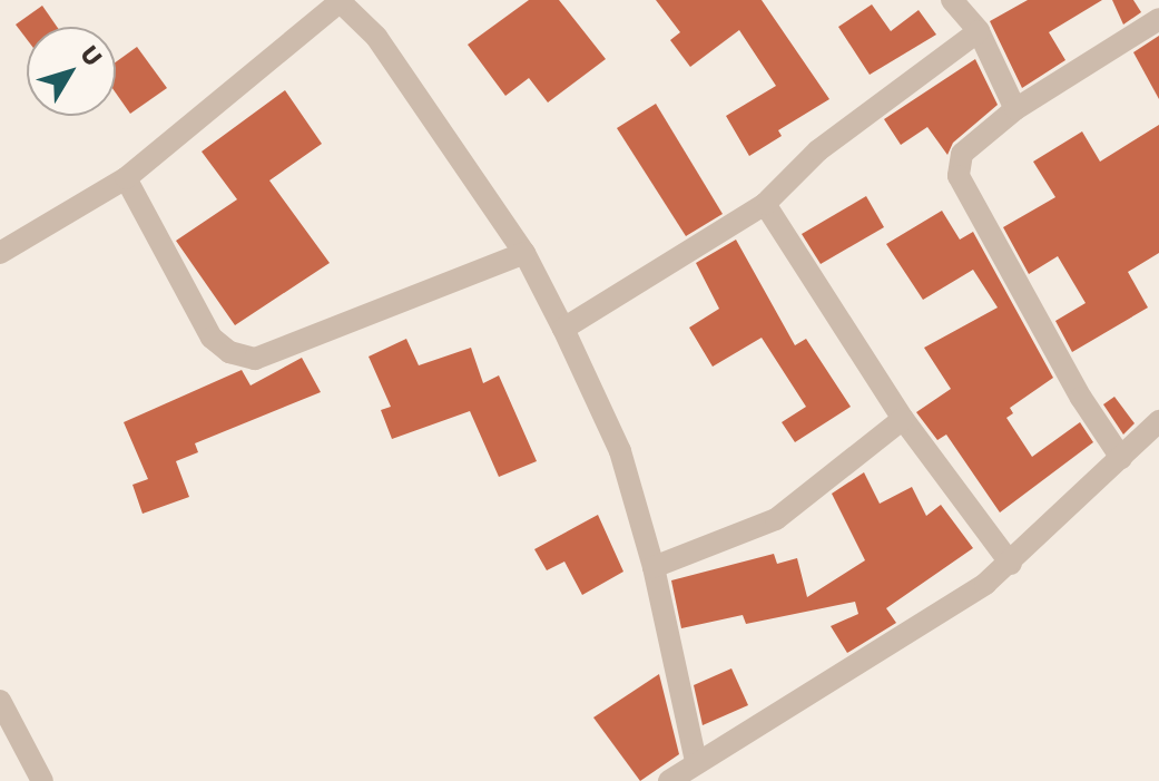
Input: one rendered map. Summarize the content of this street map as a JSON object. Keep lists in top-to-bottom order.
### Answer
{
  "north": "top right"
}
